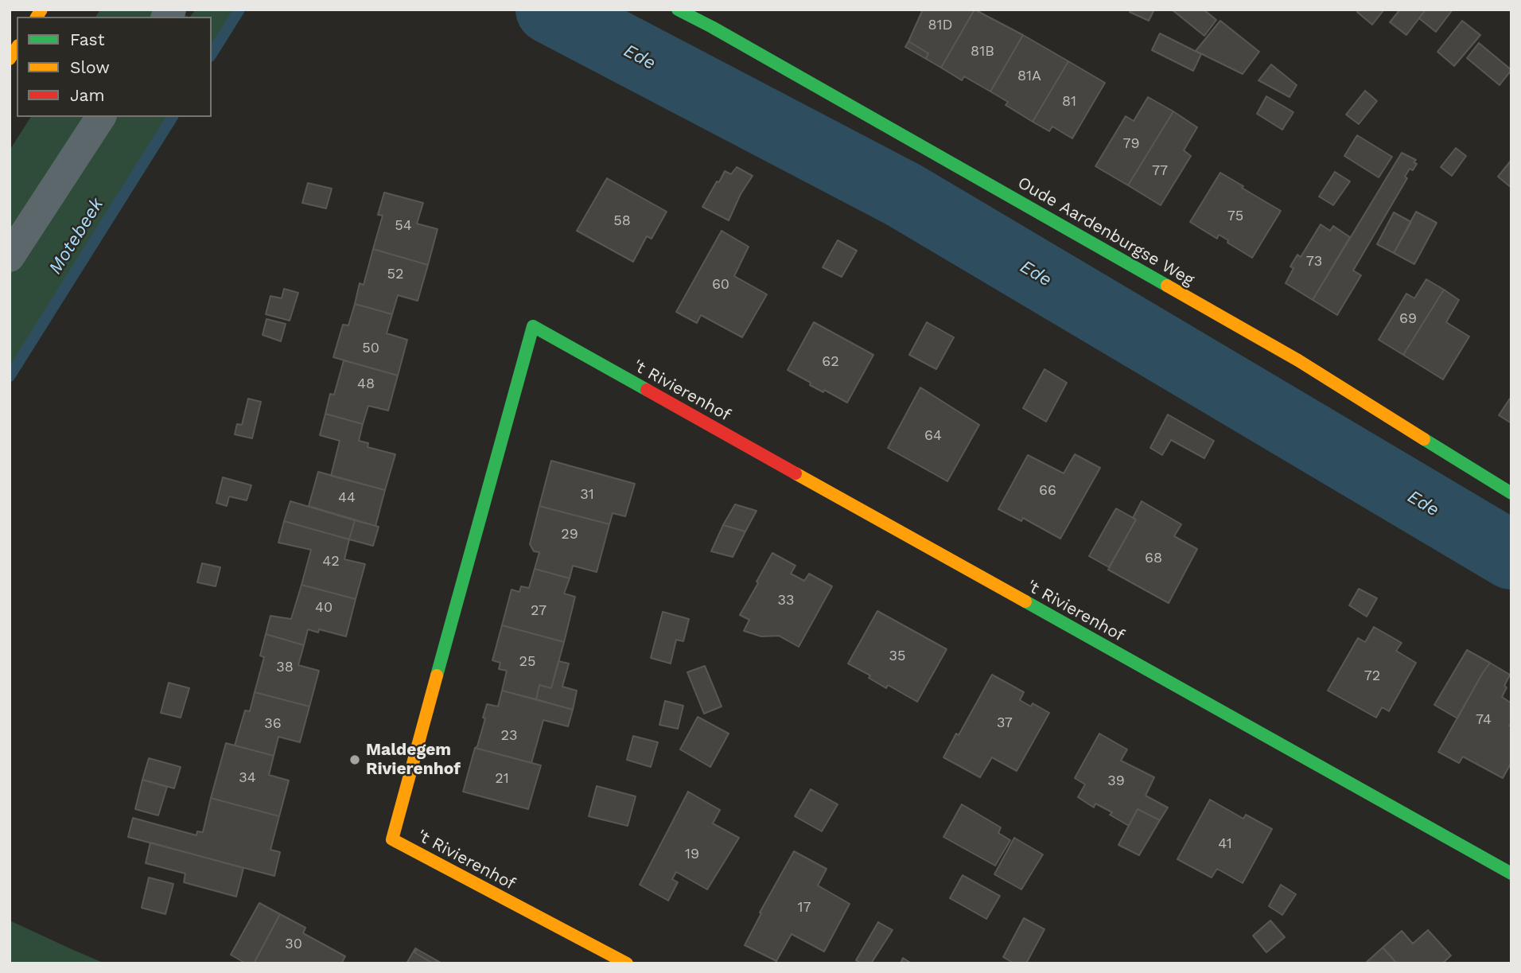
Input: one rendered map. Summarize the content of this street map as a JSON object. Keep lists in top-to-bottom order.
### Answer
{
  "streets": {
    "main road": ["Oude Aardenburgse Weg", "'t Rivierenhof"]
  },
  "water": ["Ede", "Motebeek"],
  "places": ["Maldegem Rivierenhof"],
  "house_numbers": [
    "81D",
    "81B",
    "81A",
    "81",
    "79",
    "77",
    "75",
    "58",
    "54",
    "73",
    "52",
    "60",
    "69",
    "50",
    "62",
    "48",
    "64",
    "66",
    "31",
    "44",
    "29",
    "68",
    "42",
    "33",
    "40",
    "27",
    "35",
    "25",
    "38",
    "72",
    "74",
    "37",
    "36",
    "23",
    "34",
    "21",
    "39",
    "41",
    "19",
    "17",
    "30"
  ],
  "legend": ["Fast", "Slow", "Jam"]
}
